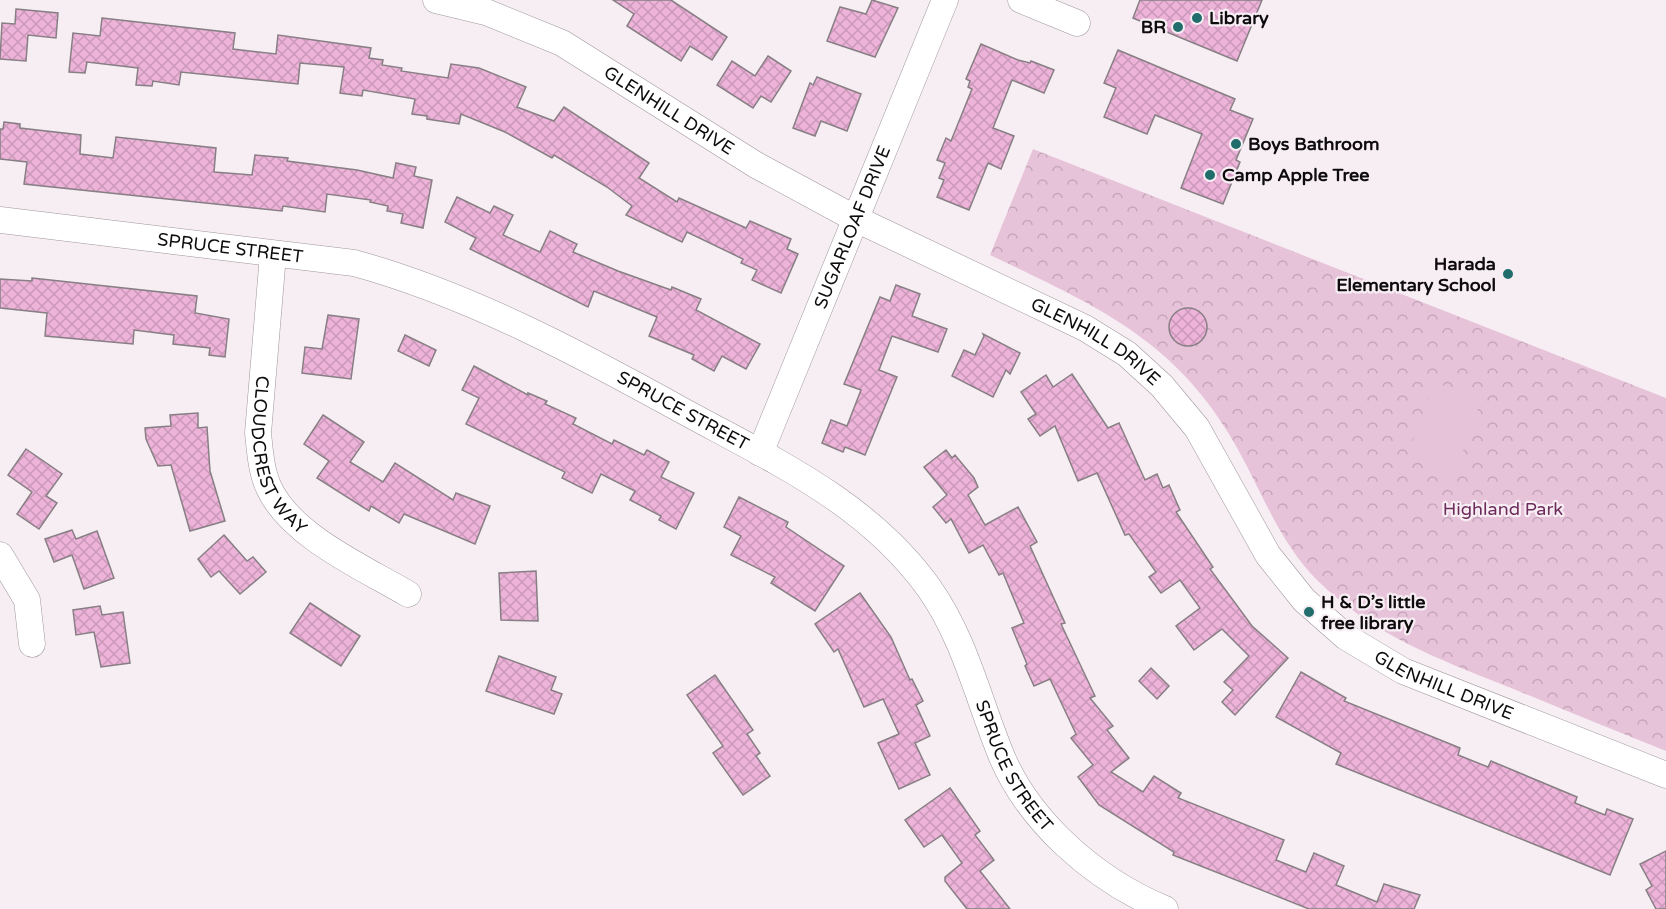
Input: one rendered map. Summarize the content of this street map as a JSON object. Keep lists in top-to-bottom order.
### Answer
{
  "streets": {
    "street": [
      "GLENHILL DRIVE",
      "SUGARLOAF DRIVE",
      "SPRUCE STREET",
      "CLOUDCREST WAY"
    ]
  },
  "crossings": [
    ["GLENHILL DRIVE", "SUGARLOAF DRIVE"],
    ["SUGARLOAF DRIVE", "SPRUCE STREET"],
    ["SPRUCE STREET", "CLOUDCREST WAY"]
  ],
  "parks": ["Highland Park"],
  "places": [
    "Library",
    "BR",
    "Boys Bathroom",
    "Camp Apple Tree",
    "Harada Elementary School",
    "H & D’s little free library"
  ]
}
